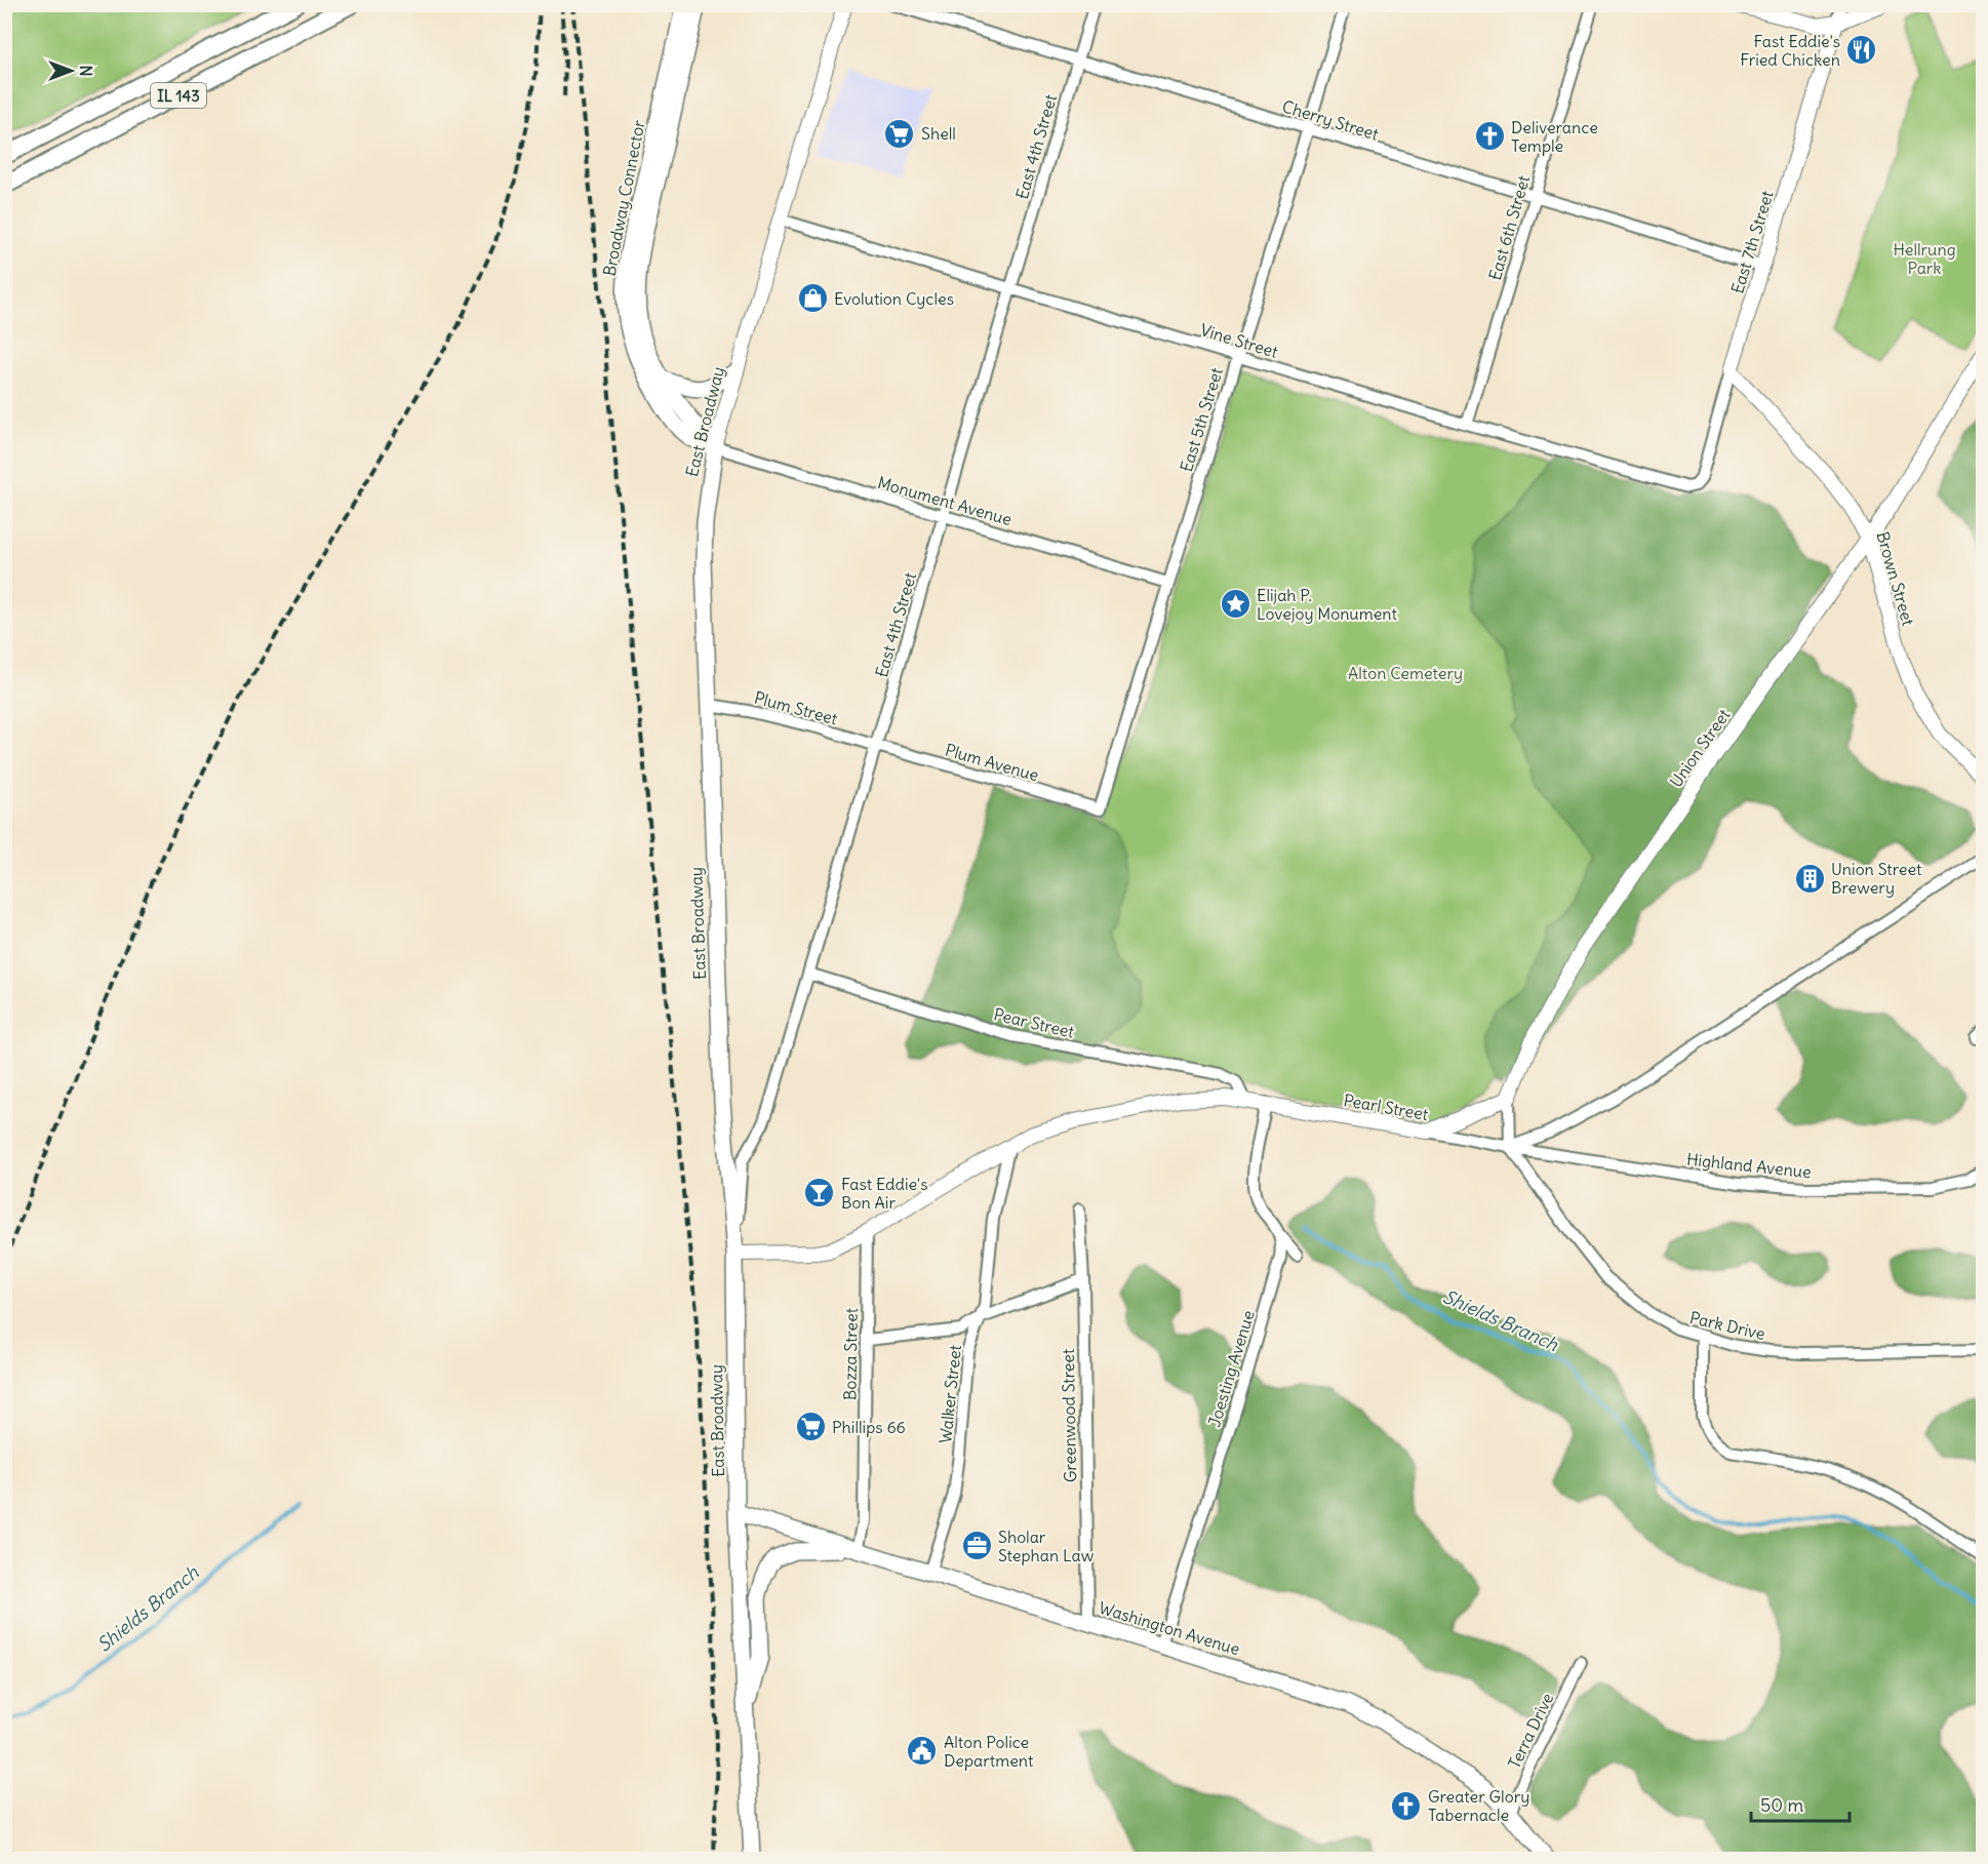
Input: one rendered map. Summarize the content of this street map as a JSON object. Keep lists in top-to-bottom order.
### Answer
{
  "streets": {
    "highway": ["IL 143"],
    "main road": ["Broadway Connector", "East Broadway", "Washington Avenue"],
    "street": [
      "Cherry Street",
      "East 4th Street",
      "East 6th Street",
      "East 7th Street",
      "Vine Street",
      "East 5th Street",
      "Monument Avenue",
      "Brown Street",
      "Plum Street",
      "Union Street",
      "Plum Avenue",
      "Pear Street",
      "Pearl Street",
      "Highland Avenue",
      "Park Drive",
      "Bozza Street",
      "Joesting Avenue",
      "Walker Street",
      "Greenwood Street",
      "Terra Drive"
    ]
  },
  "crossings": [
    ["Cherry Street", "East 4th Street"],
    ["Cherry Street", "East 6th Street"],
    ["Cherry Street", "East 7th Street"],
    ["Cherry Street", "East 5th Street"],
    ["East 4th Street", "Vine Street"],
    ["East 4th Street", "East Broadway"],
    ["East 4th Street", "Monument Avenue"],
    ["East 4th Street", "Plum Street"],
    ["East 4th Street", "Plum Avenue"],
    ["East 4th Street", "Pear Street"],
    ["East 4th Street", "Pearl Street"],
    ["Broadway Connector", "East Broadway"],
    ["Broadway Connector", "Monument Avenue"],
    ["East 6th Street", "Vine Street"],
    ["East 7th Street", "Vine Street"],
    ["East 7th Street", "Brown Street"],
    ["Vine Street", "East 5th Street"],
    ["Vine Street", "East Broadway"],
    ["East 5th Street", "Monument Avenue"],
    ["East 5th Street", "Plum Avenue"],
    ["East Broadway", "Monument Avenue"],
    ["East Broadway", "Plum Street"],
    ["East Broadway", "Pearl Street"],
    ["East Broadway", "Washington Avenue"],
    ["Brown Street", "Union Street"],
    ["Plum Street", "Plum Avenue"],
    ["Pear Street", "Pearl Street"],
    ["Pearl Street", "Highland Avenue"],
    ["Pearl Street", "Park Drive"],
    ["Pearl Street", "Bozza Street"],
    ["Pearl Street", "Walker Street"],
    ["Highland Avenue", "Park Drive"],
    ["Bozza Street", "Washington Avenue"],
    ["Joesting Avenue", "Washington Avenue"],
    ["Walker Street", "Washington Avenue"],
    ["Greenwood Street", "Washington Avenue"],
    ["Washington Avenue", "Terra Drive"]
  ],
  "water": ["Shields Branch"],
  "parks": ["Hellrung Park", "Alton Cemetery"],
  "places": {
    "restaurant": ["Fast Eddie's Fried Chicken"],
    "supermarket": ["Shell", "Phillips 66"],
    "church": ["Deliverance Temple", "Greater Glory Tabernacle"],
    "shop": ["Evolution Cycles"],
    "place": ["Elijah P. Lovejoy Monument"],
    "building": ["Union Street Brewery"],
    "bar": ["Fast Eddie's Bon Air"],
    "office": ["Sholar Stephan Law"],
    "public building": ["Alton Police Department"]
  },
  "scale_bar": "50 m",
  "north": "right"
}
